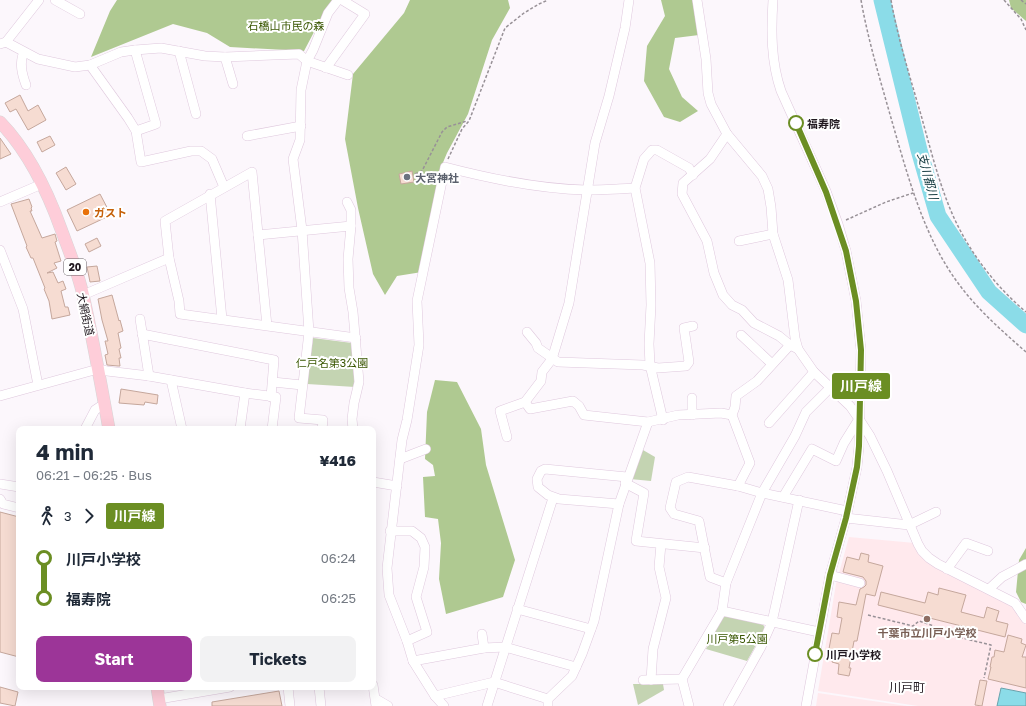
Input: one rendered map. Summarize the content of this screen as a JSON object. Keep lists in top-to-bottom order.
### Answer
{
  "streets": {
    "main road": ["20", "大網街道"]
  },
  "districts": ["川戸町"],
  "water": ["支川都川"],
  "parks": ["石橋山市民の森", "仁戸名第3公園", "川戸第5公園"],
  "places": [
    "福寿院",
    "大宮神社",
    "ガスト",
    "千葉市立川戸小学校",
    "川戸小学校"
  ],
  "lines": ["bus line 川戸線"],
  "page": {
    "on_map": "川戸線",
    "heading": ["4 min", "06:21 – 06:25 · Bus", "¥416"],
    "legs": ["3", "川戸線"],
    "list": [
      {
        "name": "川戸小学校",
        "value": "06:24"
      },
      {
        "name": "福寿院",
        "value": "06:25"
      }
    ],
    "buttons": ["Start", "Tickets"]
  }
}
